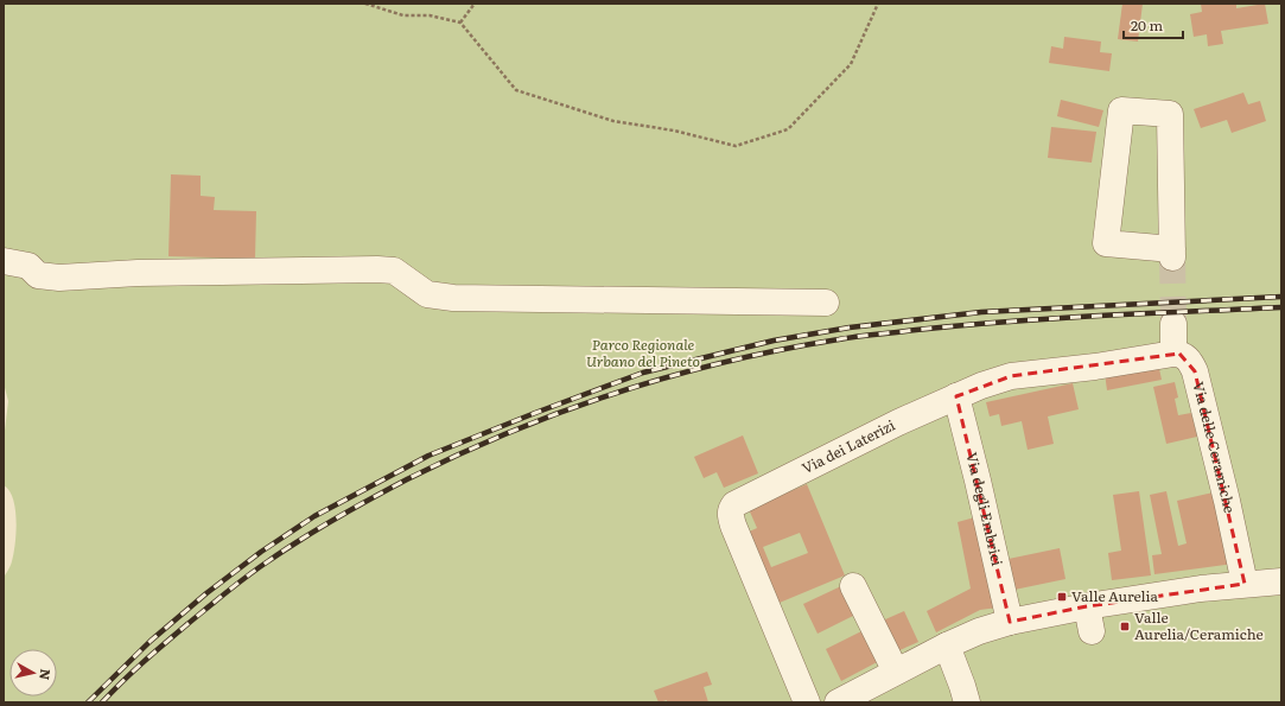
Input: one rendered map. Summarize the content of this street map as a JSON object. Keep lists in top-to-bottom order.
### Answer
{
  "streets": {
    "street": ["Via dei Laterizi", "Via delle Ceramiche", "Via degli Embrici"]
  },
  "crossings": [
    ["Via dei Laterizi", "Via delle Ceramiche"],
    ["Via dei Laterizi", "Via degli Embrici"]
  ],
  "parks": ["Parco Regionale Urbano del Pineto"],
  "places": {
    "transit": ["Valle Aurelia", "Valle Aurelia/Ceramiche"]
  },
  "scale_bar": "20 m",
  "north": "right"
}
